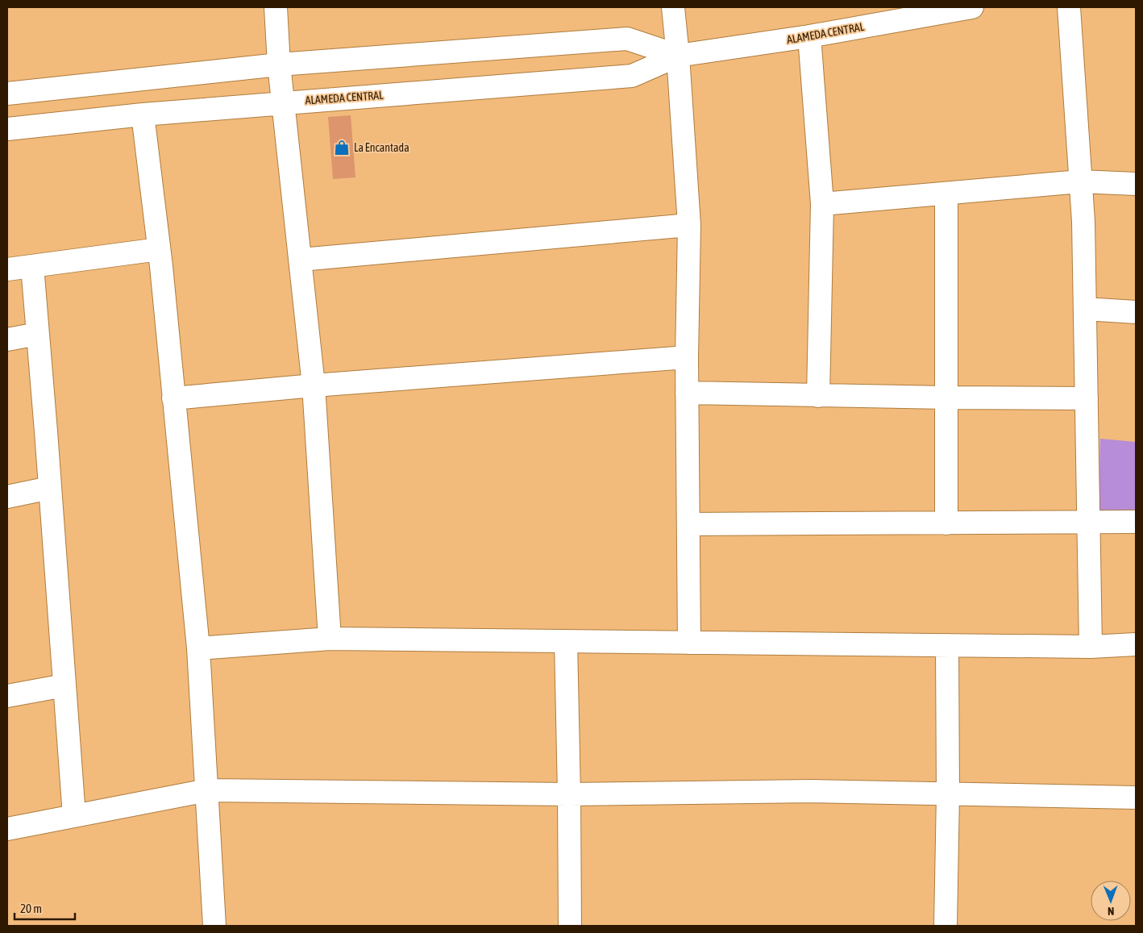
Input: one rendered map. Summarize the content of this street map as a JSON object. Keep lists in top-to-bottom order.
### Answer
{
  "streets": {
    "street": ["ALAMEDA CENTRAL"]
  },
  "places": {
    "shop": ["La Encantada"]
  },
  "scale_bar": "20 m",
  "north": "bottom"
}
